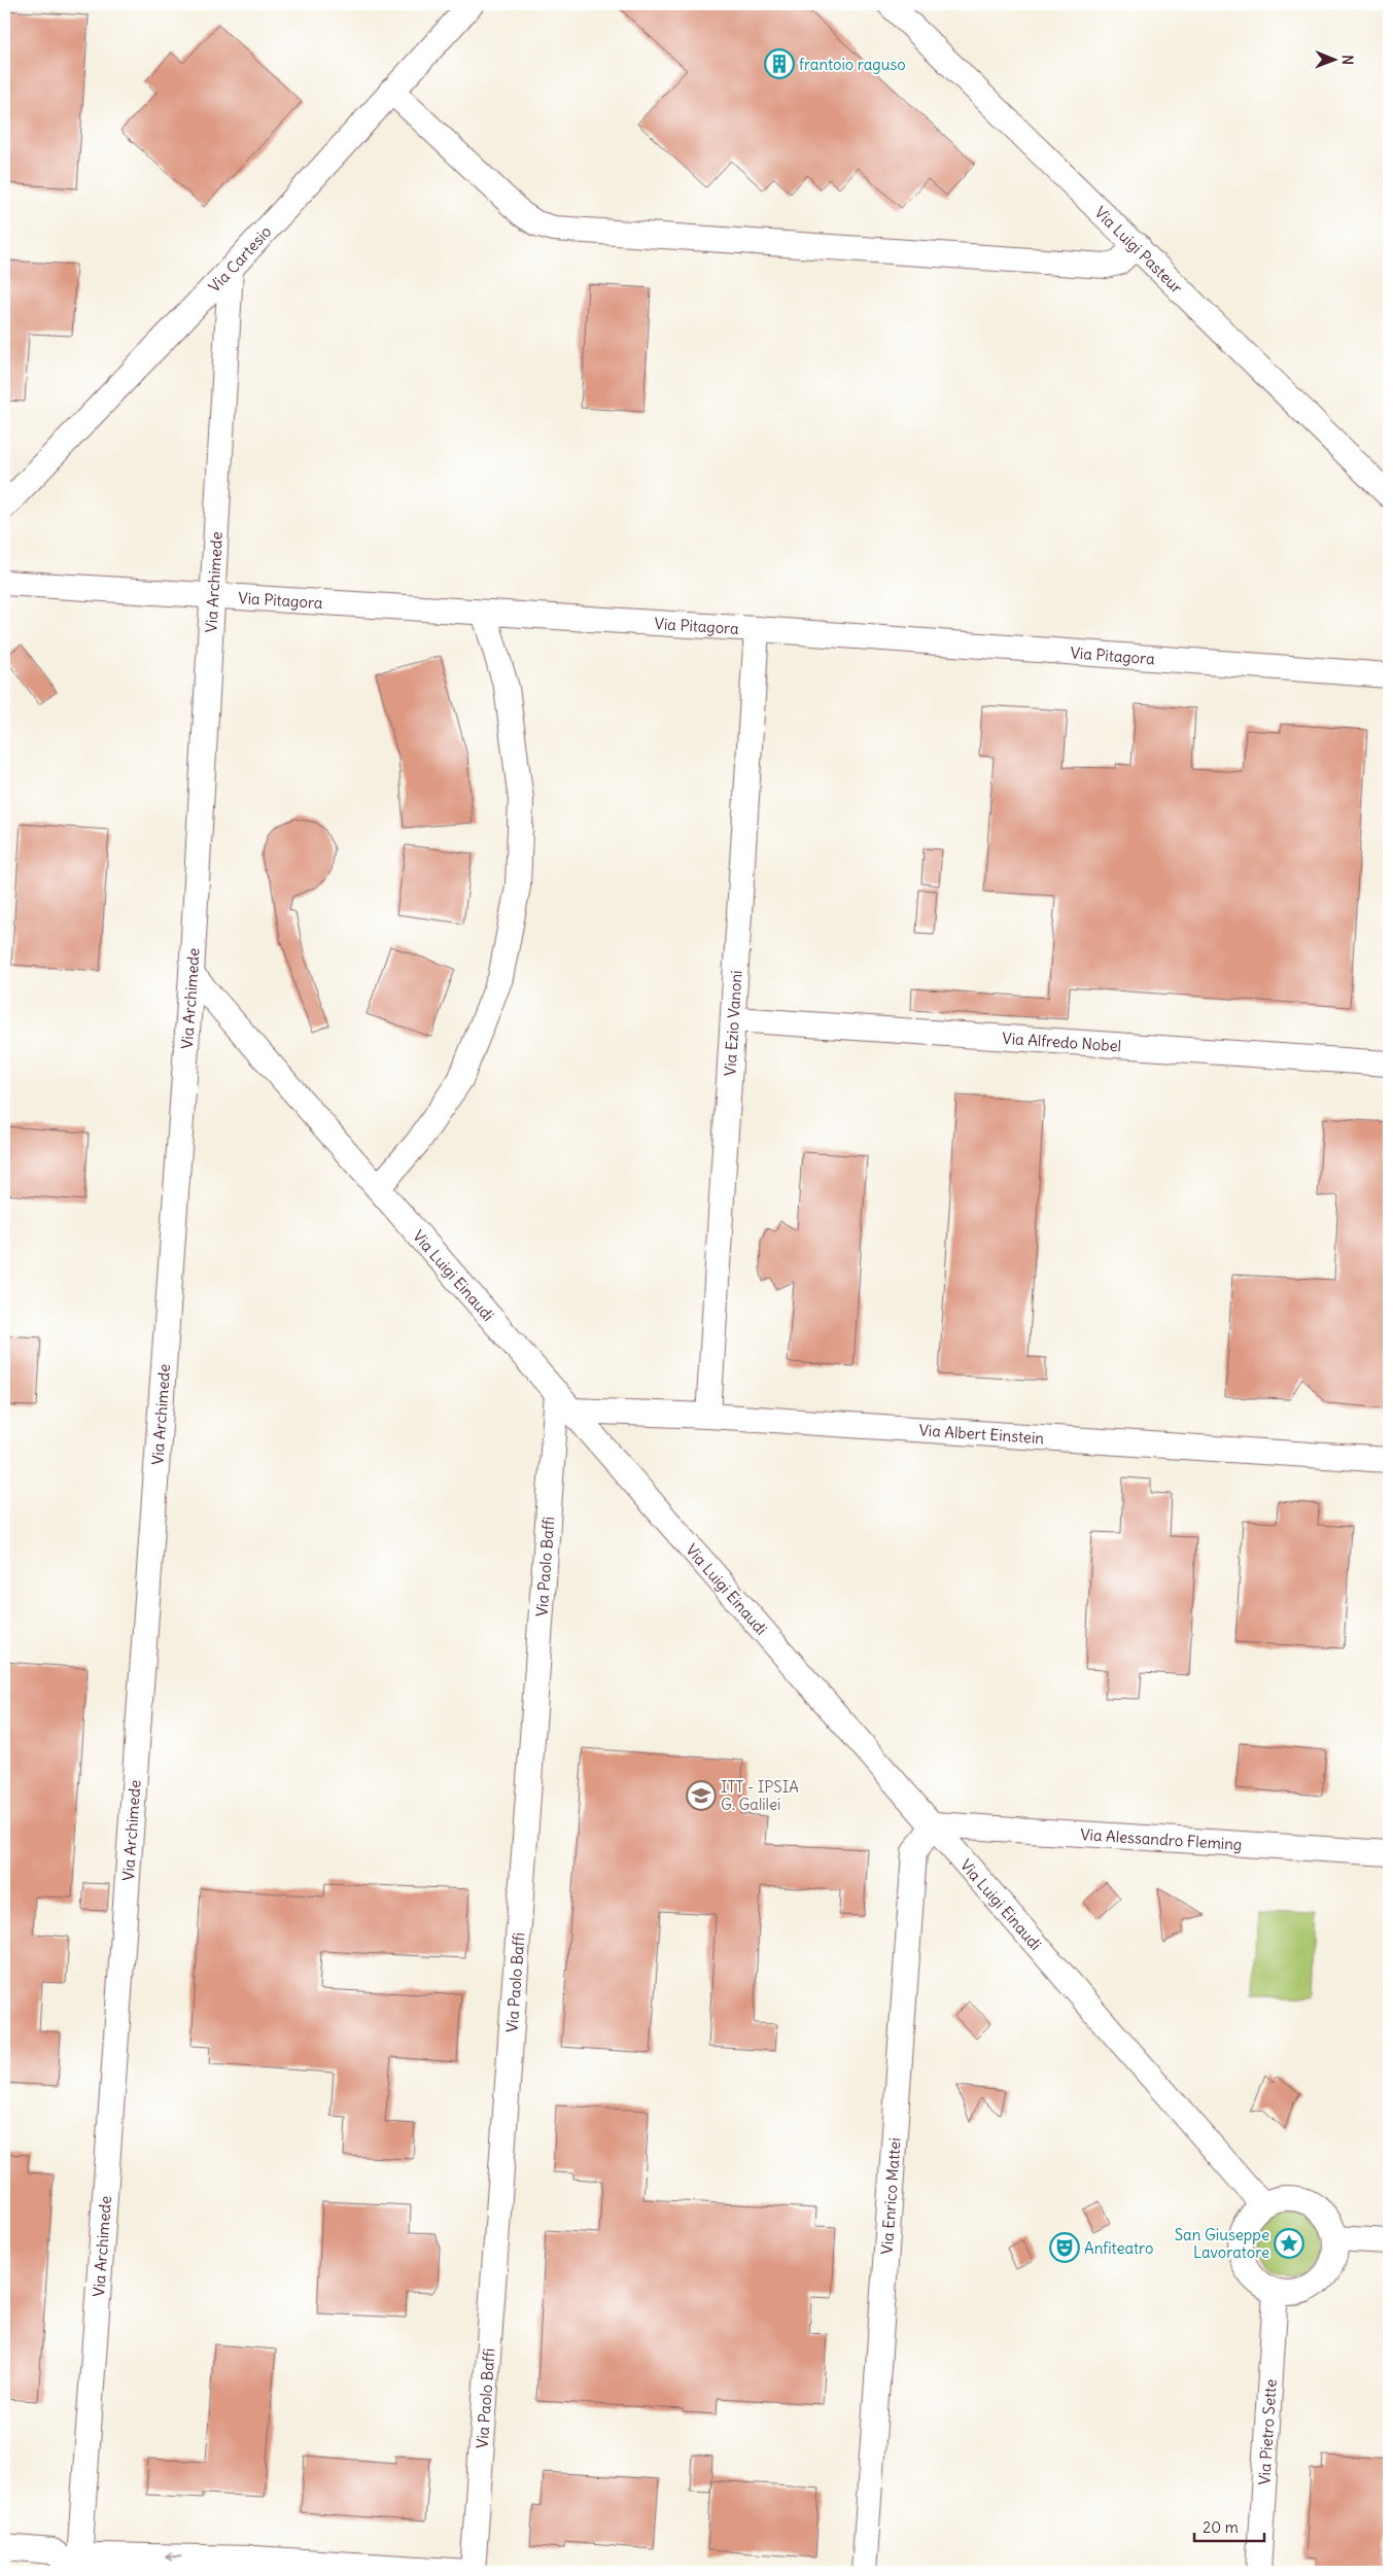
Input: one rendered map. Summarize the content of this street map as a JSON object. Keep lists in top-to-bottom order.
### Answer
{
  "streets": {
    "street": [
      "Via Luigi Pasteur",
      "Via Cartesio",
      "Via Archimede",
      "Via Pitagora",
      "Via Ezio Vanoni",
      "Via Alfredo Nobel",
      "Via Luigi Einaudi",
      "Via Albert Einstein",
      "Via Paolo Baffi",
      "Via Alessandro Fleming",
      "Via Enrico Mattei",
      "Via Pietro Sette"
    ]
  },
  "crossings": [
    ["Via Cartesio", "Via Archimede"],
    ["Via Archimede", "Via Pitagora"],
    ["Via Archimede", "Via Luigi Einaudi"],
    ["Via Pitagora", "Via Ezio Vanoni"],
    ["Via Ezio Vanoni", "Via Alfredo Nobel"],
    ["Via Ezio Vanoni", "Via Albert Einstein"],
    ["Via Luigi Einaudi", "Via Albert Einstein"],
    ["Via Luigi Einaudi", "Via Paolo Baffi"],
    ["Via Luigi Einaudi", "Via Alessandro Fleming"],
    ["Via Luigi Einaudi", "Via Enrico Mattei"],
    ["Via Luigi Einaudi", "Via Pietro Sette"],
    ["Via Albert Einstein", "Via Paolo Baffi"],
    ["Via Alessandro Fleming", "Via Enrico Mattei"]
  ],
  "places": {
    "building": ["frantoio raguso"],
    "school or university": ["ITT - IPSIA G. Galilei"],
    "place": ["San Giuseppe Lavoratore"],
    "theatre": ["Anfiteatro"]
  },
  "scale_bar": "20 m",
  "north": "right"
}
